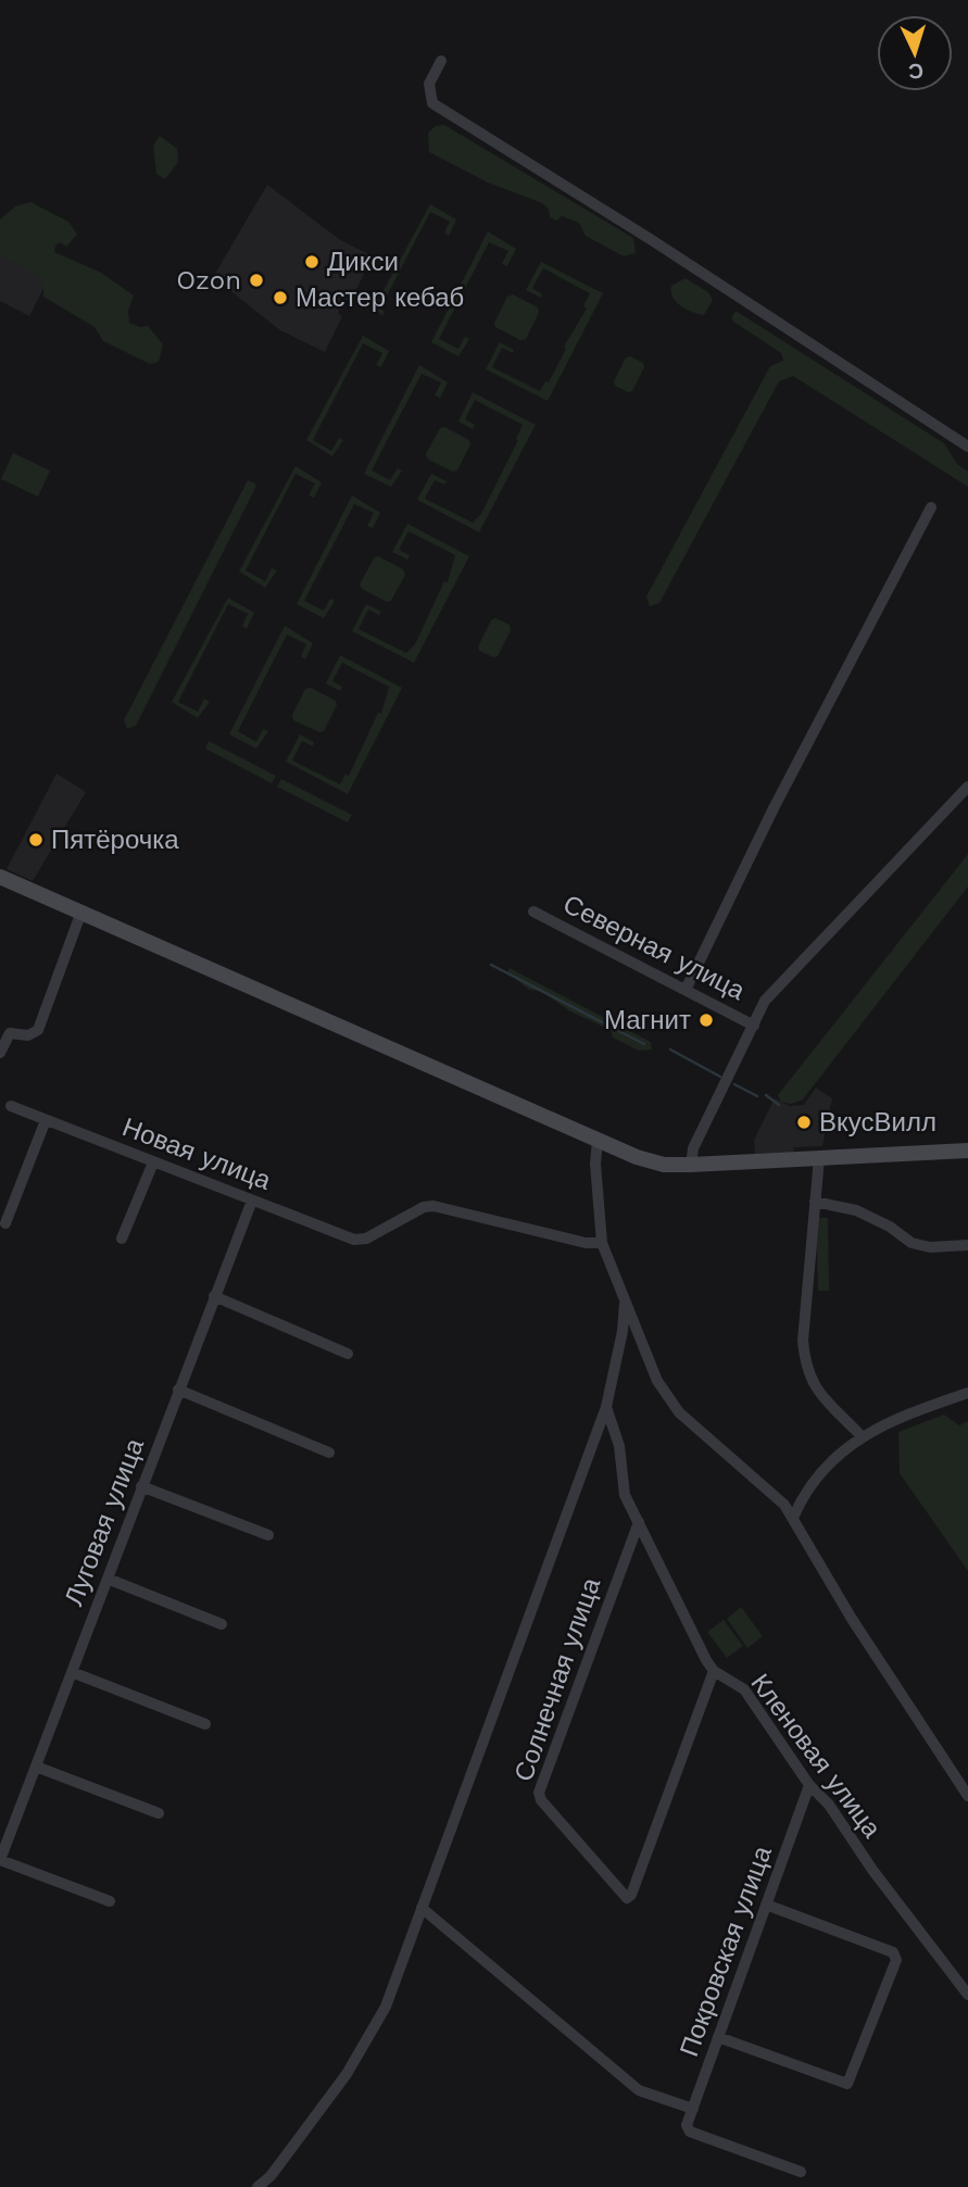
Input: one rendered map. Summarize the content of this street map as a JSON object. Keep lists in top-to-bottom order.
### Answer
{
  "streets": {
    "street": [
      "Северная улица",
      "Новая улица",
      "Луговая улица",
      "Солнечная улица",
      "Кленовая улица",
      "Покровская улица"
    ]
  },
  "crossings": [
    ["Новая улица", "Луговая улица"],
    ["Солнечная улица", "Кленовая улица"],
    ["Кленовая улица", "Покровская улица"]
  ],
  "places": [
    "Дикси",
    "Ozon",
    "Мастер кебаб",
    "Пятёрочка",
    "Магнит",
    "ВкусВилл"
  ],
  "north": "bottom"
}
